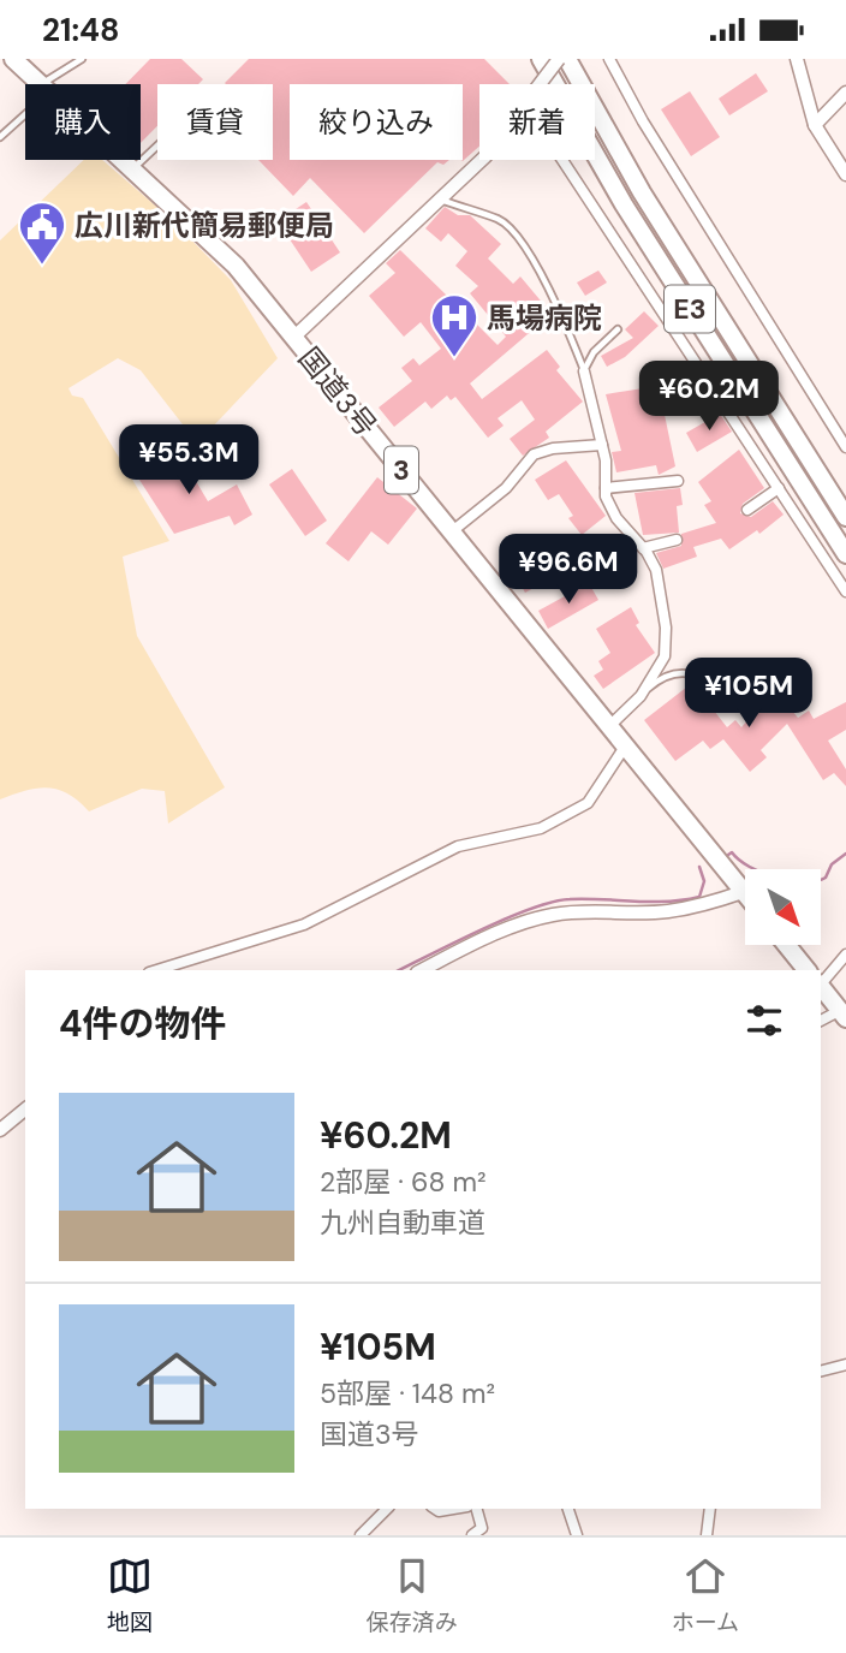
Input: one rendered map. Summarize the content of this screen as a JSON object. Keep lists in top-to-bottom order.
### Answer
{
  "streets": {
    "highway": ["E3", "国道3号", "3"]
  },
  "places": {
    "public building": ["広川新代簡易郵便局"],
    "hospital": ["馬場病院"]
  },
  "north": "bottom right",
  "page": {
    "status": "21:48",
    "chip": [
      "購入",
      "賃貸",
      "絞り込み",
      "新着"
    ],
    "price": [
      "¥60.2M",
      "¥55.3M",
      "¥96.6M",
      "¥105M"
    ],
    "heading": "4件の物件",
    "list": [
      {
        "name": "¥60.2M",
        "note": "2部屋 · 68 m² · 九州自動車道"
      },
      {
        "name": "¥105M",
        "note": "5部屋 · 148 m² · 国道3号"
      }
    ],
    "tabs": ["地図", "保存済み", "ホーム"]
  }
}
